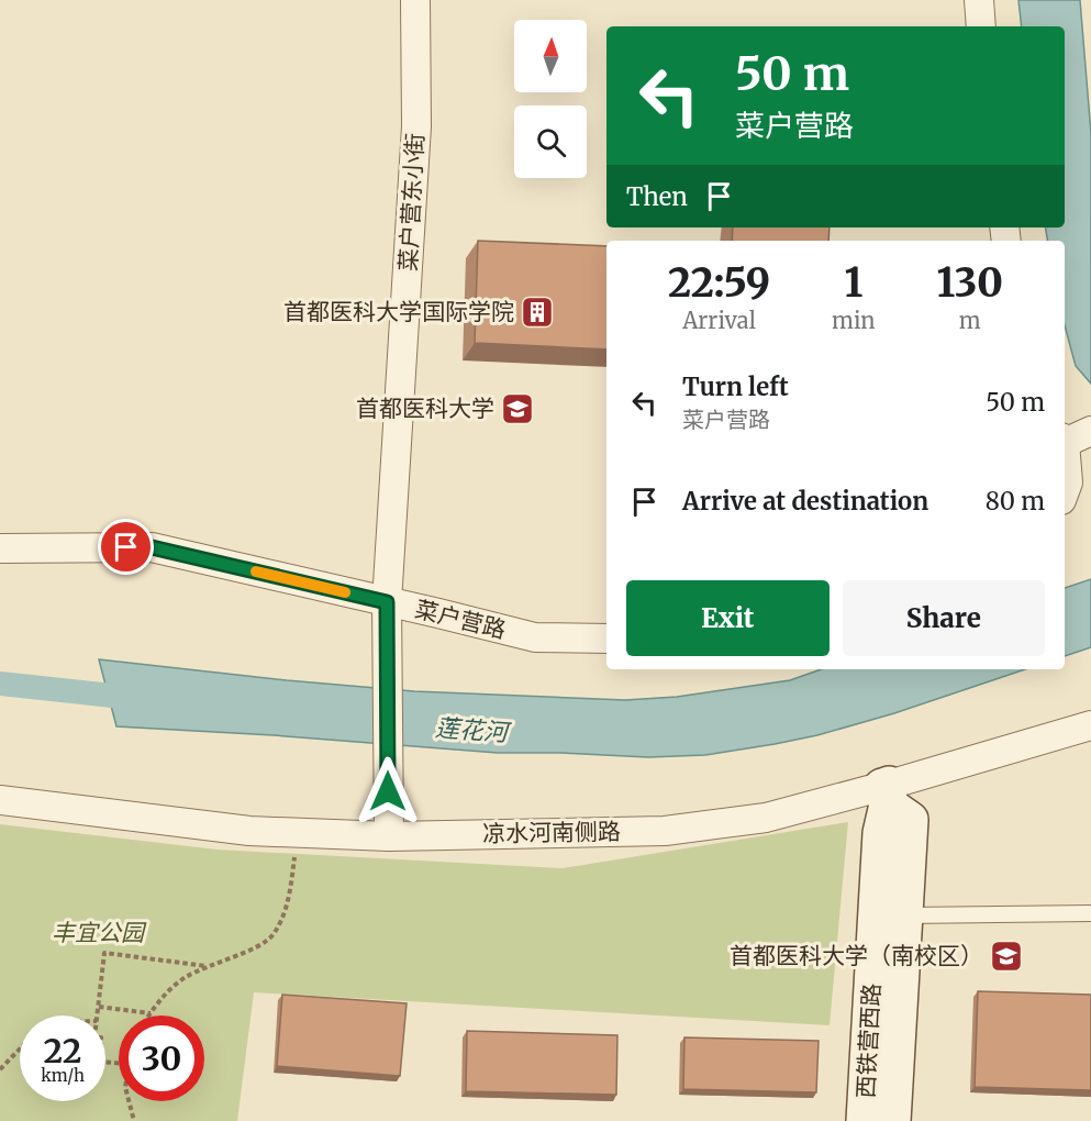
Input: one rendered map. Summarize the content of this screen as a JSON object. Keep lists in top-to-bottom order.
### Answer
{
  "streets": {
    "street": [
      "菜户营东小街",
      "菜户营路",
      "凉水河南侧路",
      "西铁营西路"
    ]
  },
  "crossings": [
    ["菜户营东小街", "菜户营路"],
    ["菜户营东小街", "凉水河南侧路"],
    ["凉水河南侧路", "西铁营西路"]
  ],
  "water": ["莲花河"],
  "parks": ["丰宜公园"],
  "places": {
    "building": ["首都医科大学国际学院"],
    "school or university": ["首都医科大学", "首都医科大学（南校区）"]
  },
  "north": "top",
  "page": {
    "turn": ["50 m", "菜户营路"],
    "then": "Then",
    "eta": [
      "22:59",
      "Arrival",
      "1",
      "min",
      "130",
      "m"
    ],
    "list": [
      {
        "name": "Turn left",
        "note": "菜户营路",
        "value": "50 m"
      },
      {
        "name": "Arrive at destination",
        "value": "80 m"
      }
    ],
    "buttons": ["Exit", "Share"],
    "speed": "22 km/h",
    "limit": "30"
  }
}
